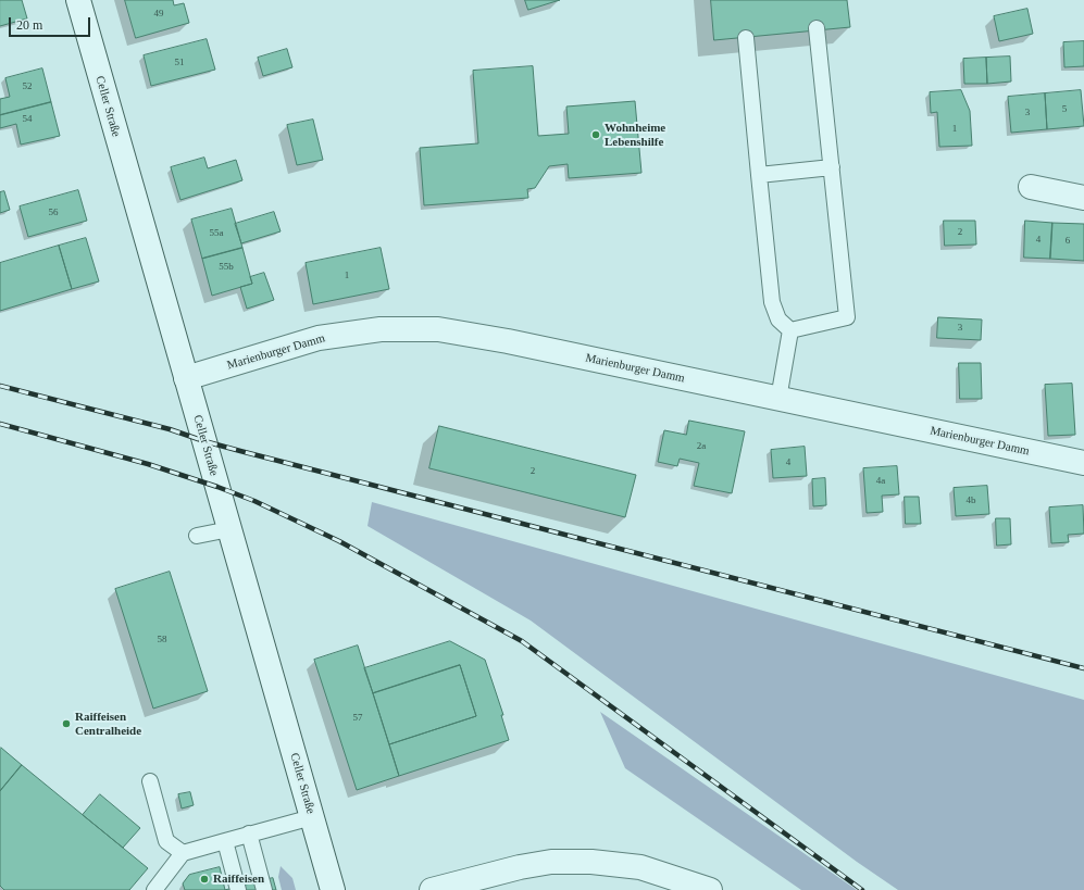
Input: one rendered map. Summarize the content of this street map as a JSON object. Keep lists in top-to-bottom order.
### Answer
{
  "streets": {
    "street": ["Celler Straße", "Marienburger Damm"]
  },
  "crossings": [
    ["Celler Straße", "Marienburger Damm"]
  ],
  "places": ["Wohnheime Lebenshilfe", "Raiffeisen Centralheide", "Raiffeisen"],
  "house_numbers": [
    "49",
    "51",
    "52",
    "5",
    "3",
    "54",
    "1",
    "56",
    "2",
    "55a",
    "4",
    "6",
    "55b",
    "1",
    "3",
    "2a",
    "4",
    "2",
    "4a",
    "4b",
    "58",
    "57"
  ],
  "scale_bar": "20 m"
}
